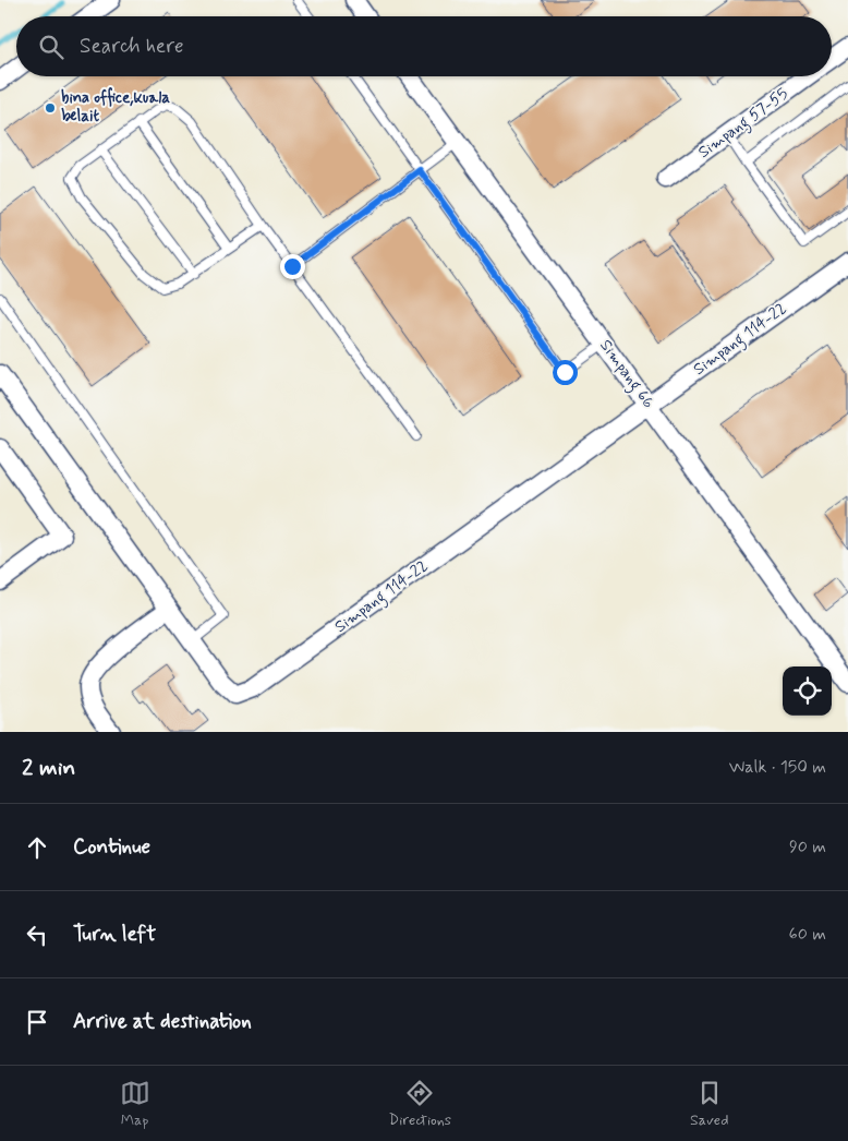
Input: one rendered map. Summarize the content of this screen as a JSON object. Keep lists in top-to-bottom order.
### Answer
{
  "streets": {
    "street": ["Simpang 57-55", "Simpang 114-22", "Simpang 66"]
  },
  "crossings": [
    ["Simpang 114-22", "Simpang 66"]
  ],
  "places": ["bina office,kuala belait"],
  "page": {
    "search": "Search here",
    "heading": ["2 min", "Walk · 150 m"],
    "list": [
      ["Continue", "90 m"],
      ["Turn left", "60 m"],
      "Arrive at destination"
    ],
    "nav": ["Map", "Directions", "Saved"]
  }
}
